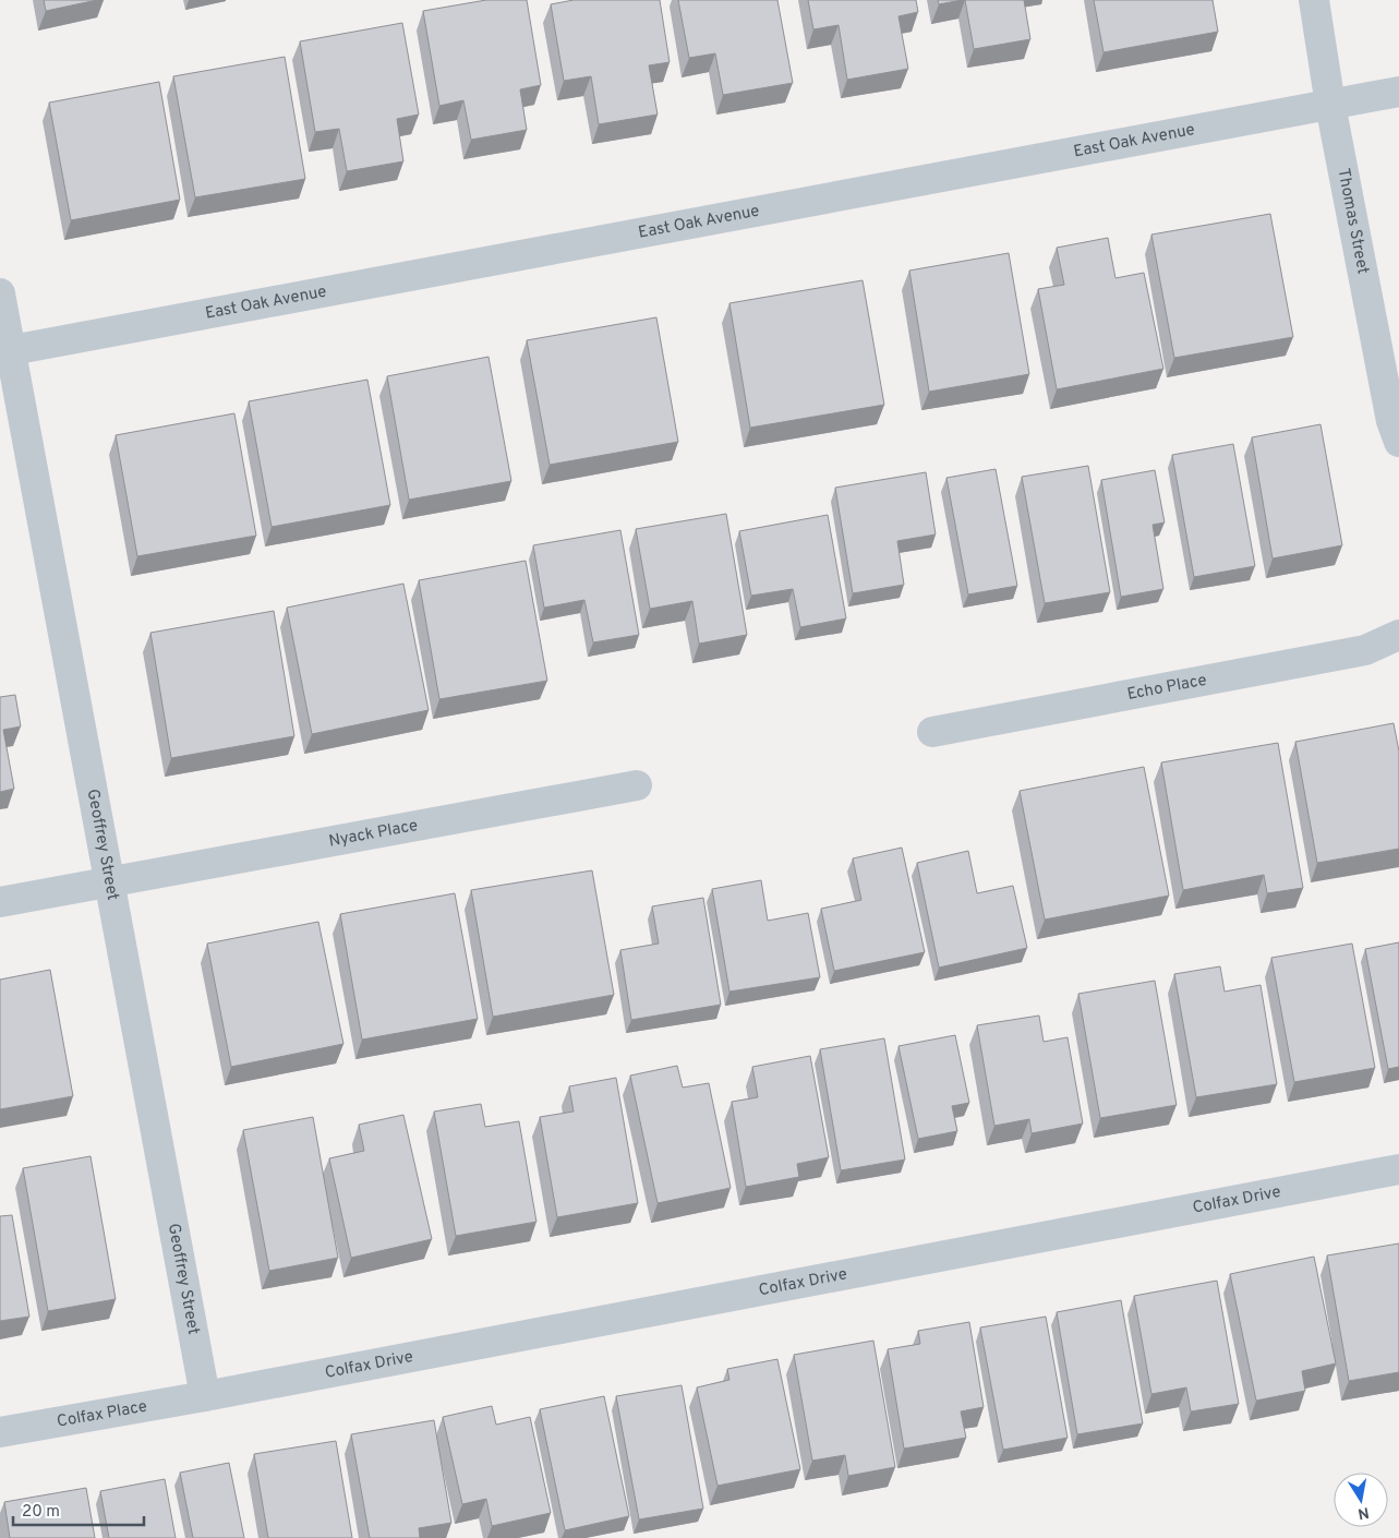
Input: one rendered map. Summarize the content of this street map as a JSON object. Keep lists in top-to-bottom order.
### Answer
{
  "streets": {
    "street": [
      "East Oak Avenue",
      "Thomas Street",
      "Echo Place",
      "Nyack Place",
      "Geoffrey Street",
      "Colfax Drive",
      "Colfax Place"
    ]
  },
  "crossings": [
    ["East Oak Avenue", "Thomas Street"],
    ["East Oak Avenue", "Geoffrey Street"],
    ["Nyack Place", "Geoffrey Street"],
    ["Geoffrey Street", "Colfax Drive"],
    ["Geoffrey Street", "Colfax Place"],
    ["Colfax Drive", "Colfax Place"]
  ],
  "scale_bar": "20 m",
  "north": "bottom"
}
